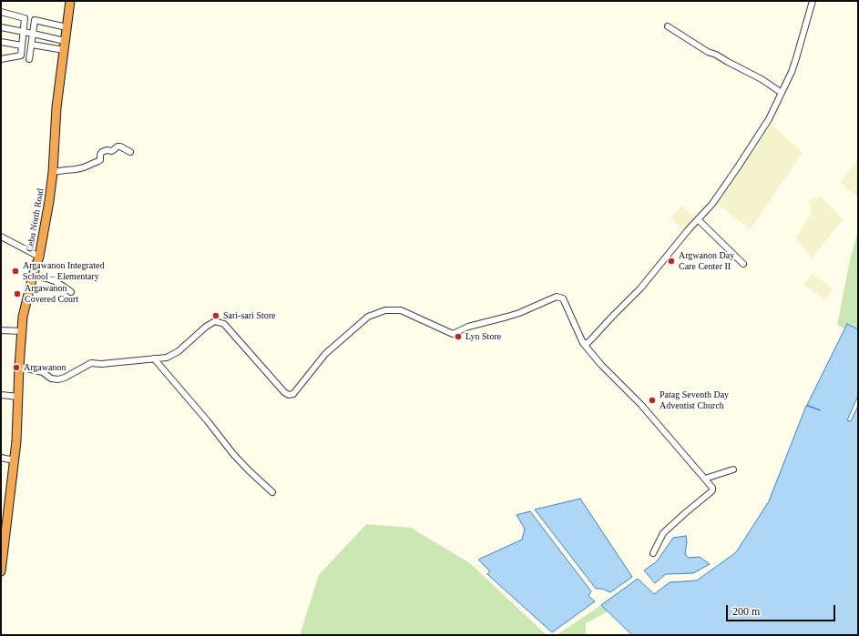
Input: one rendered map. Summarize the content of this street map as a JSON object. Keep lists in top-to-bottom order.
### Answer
{
  "streets": {
    "highway": ["Cebu North Road"]
  },
  "places": [
    "Argwanon Day Care Center II",
    "Argawanon Integrated School – Elementary",
    "Argawanon Covered Court",
    "Sari-sari Store",
    "Lyn Store",
    "Argawanon",
    "Patag Seventh Day Adventist Church"
  ],
  "scale_bar": "200 m"
}
